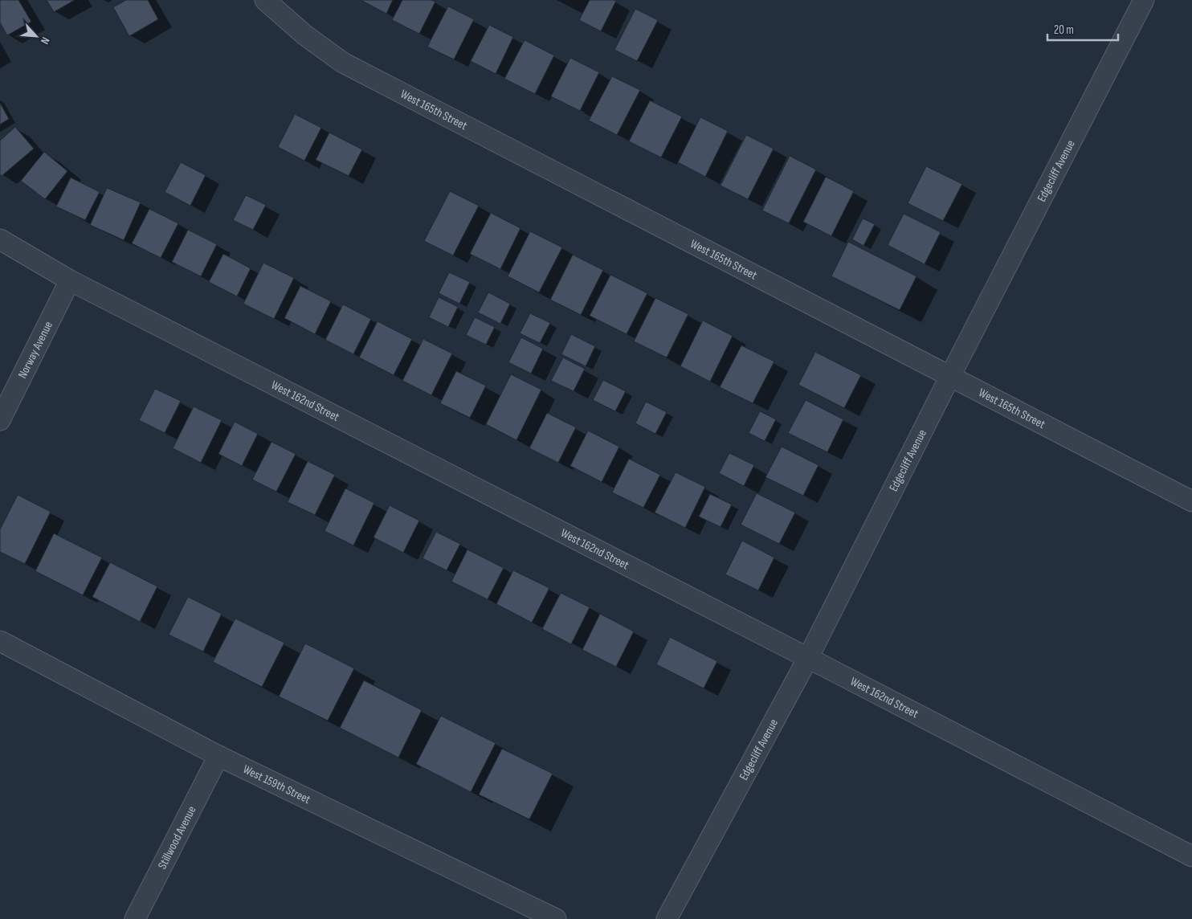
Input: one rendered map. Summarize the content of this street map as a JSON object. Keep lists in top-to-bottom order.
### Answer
{
  "streets": {
    "street": [
      "West 165th Street",
      "Edgecliff Avenue",
      "Norway Avenue",
      "West 162nd Street",
      "West 159th Street",
      "Stillwood Avenue"
    ]
  },
  "crossings": [
    ["West 165th Street", "Edgecliff Avenue"],
    ["Edgecliff Avenue", "West 162nd Street"],
    ["Norway Avenue", "West 162nd Street"],
    ["West 159th Street", "Stillwood Avenue"]
  ],
  "scale_bar": "20 m",
  "north": "bottom right"
}
